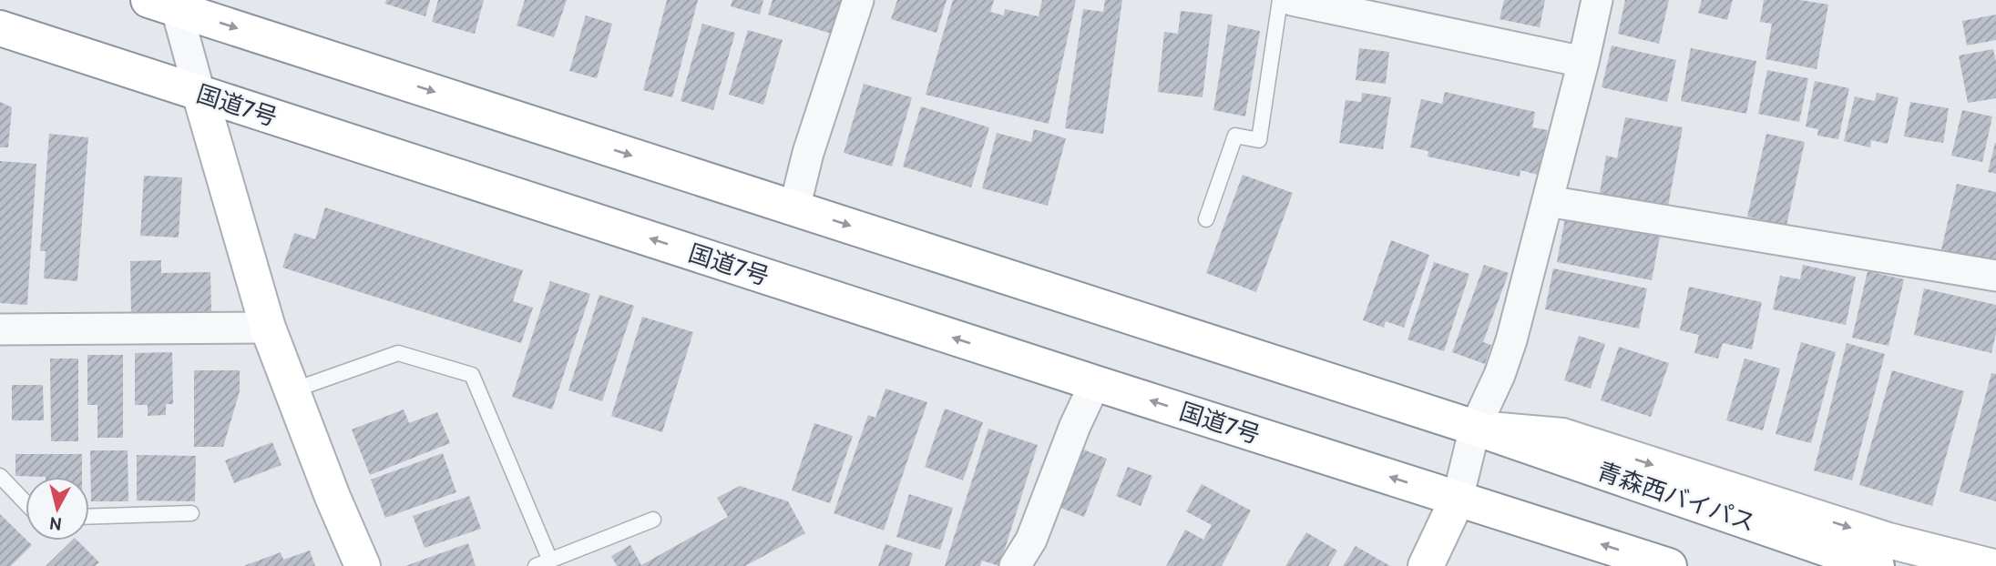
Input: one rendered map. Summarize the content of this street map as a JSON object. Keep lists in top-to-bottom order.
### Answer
{
  "streets": {
    "main road": ["国道7号", "青森西バイパス"]
  },
  "north": "bottom"
}
